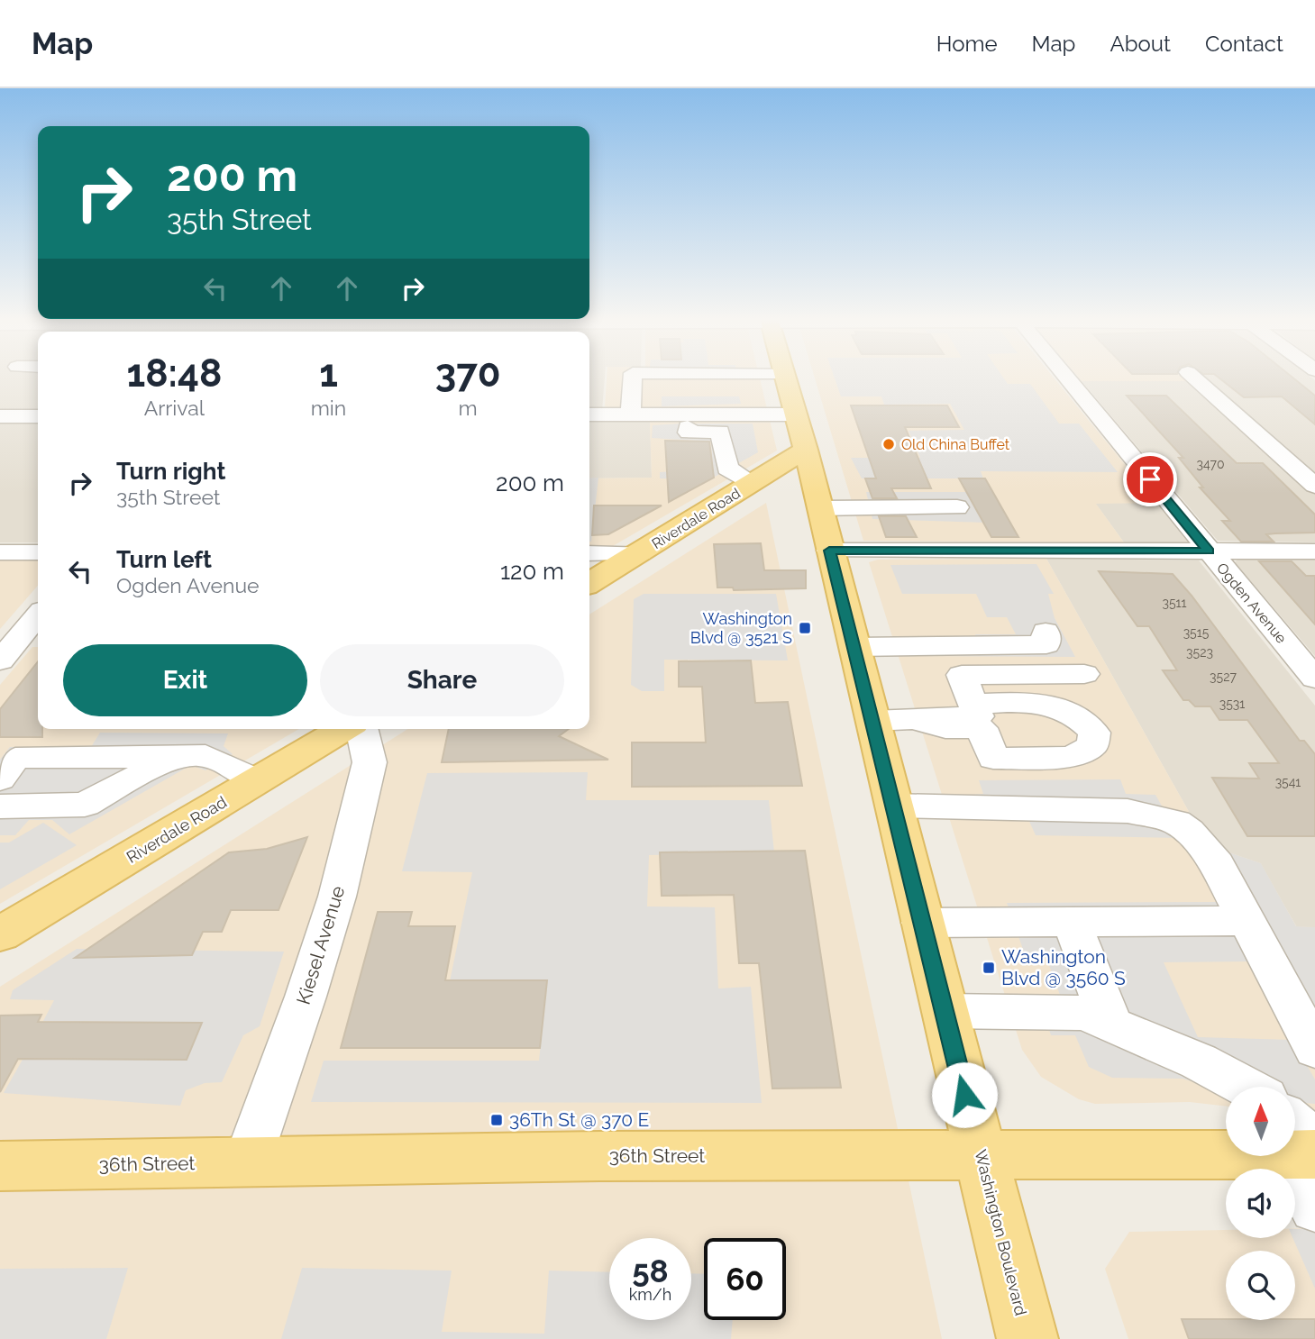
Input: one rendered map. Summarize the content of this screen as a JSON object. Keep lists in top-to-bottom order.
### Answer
{
  "streets": {
    "main road": ["Riverdale Road", "36th Street", "Washington Boulevard"],
    "street": ["Ogden Avenue", "Kiesel Avenue"]
  },
  "crossings": [
    ["Riverdale Road", "Washington Boulevard"],
    ["Kiesel Avenue", "36th Street"],
    ["36th Street", "Washington Boulevard"]
  ],
  "places": {
    "other": ["Old China Buffet"],
    "transit": ["Washington Blvd @ 3521 S", "Washington Blvd @ 3560 S", "36Th St @ 370 E"]
  },
  "house_numbers": [
    "3470",
    "3511",
    "3515",
    "3523",
    "3527",
    "3531",
    "3541"
  ],
  "north": "top",
  "page": {
    "header": "Map",
    "nav": [
      "Home",
      "Map",
      "About",
      "Contact"
    ],
    "turn": ["200 m", "35th Street"],
    "eta": [
      "18:48",
      "Arrival",
      "1",
      "min",
      "370",
      "m"
    ],
    "list": [
      {
        "name": "Turn right",
        "note": "35th Street",
        "value": "200 m"
      },
      {
        "name": "Turn left",
        "note": "Ogden Avenue",
        "value": "120 m"
      }
    ],
    "buttons": ["Exit", "Share"],
    "speed": "58 km/h",
    "limit": "60"
  }
}
